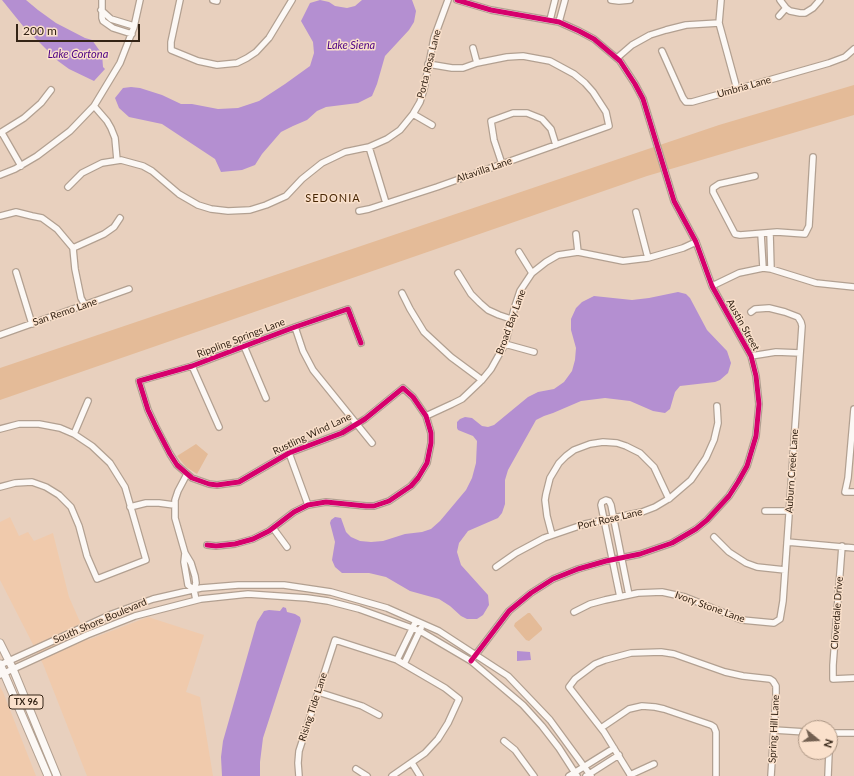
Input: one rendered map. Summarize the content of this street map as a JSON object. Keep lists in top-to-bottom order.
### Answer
{
  "streets": {
    "main road": ["TX 96"],
    "street": [
      "Porta Rosa Lane",
      "Umbria Lane",
      "Altavilla Lane",
      "San Remo Lane",
      "Broad Bay Lane",
      "Austin Street",
      "Rippling Springs Lane",
      "Rustling Wind Lane",
      "Auburn Creek Lane",
      "Port Rose Lane",
      "Ivory Stone Lane",
      "Cloverdale Drive",
      "South Shore Boulevard",
      "Rising Tide Lane",
      "Spring Hill Lane"
    ]
  },
  "crossings": [
    ["Broad Bay Lane", "Austin Street"],
    ["Broad Bay Lane", "Rustling Wind Lane"],
    ["Austin Street", "South Shore Boulevard"],
    ["Rippling Springs Lane", "Rustling Wind Lane"],
    ["Auburn Creek Lane", "Ivory Stone Lane"],
    ["South Shore Boulevard", "TX 96"]
  ],
  "districts": ["SEDONIA"],
  "water": ["Lake Siena", "Lake Cortona"],
  "scale_bar": "200 m",
  "north": "right"
}
